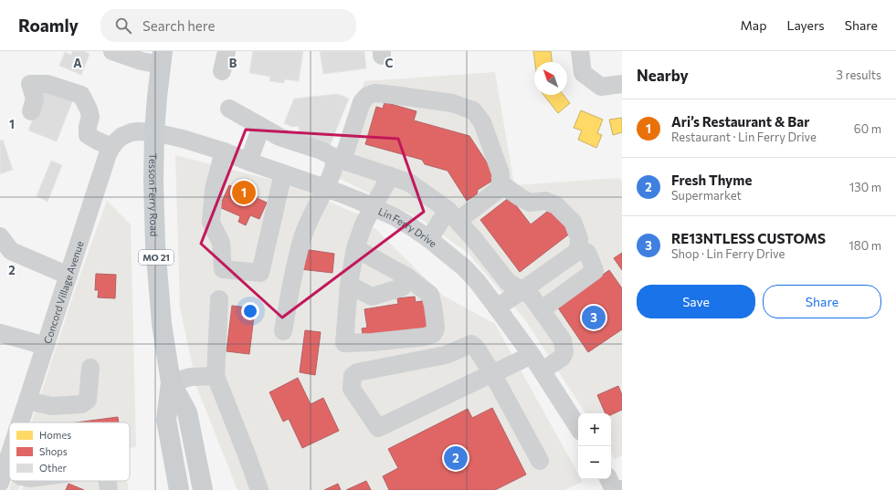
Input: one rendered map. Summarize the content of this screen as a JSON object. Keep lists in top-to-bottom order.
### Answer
{
  "streets": {
    "main road": ["Tesson Ferry Road", "MO 21"],
    "street": ["Lin Ferry Drive", "Concord Village Avenue"]
  },
  "crossings": [
    ["Tesson Ferry Road", "Lin Ferry Drive"],
    ["Tesson Ferry Road", "Concord Village Avenue"],
    ["Lin Ferry Drive", "Concord Village Avenue"]
  ],
  "legend": ["Homes", "Shops", "Other"],
  "north": "top left",
  "page": {
    "header": "Roamly",
    "search": "Search here",
    "nav": ["Map", "Layers", "Share"],
    "heading": ["Nearby", "3 results"],
    "list": [
      {
        "mark": "1",
        "name": "Ari’s Restaurant & Bar",
        "note": "Restaurant · Lin Ferry Drive",
        "value": "60 m"
      },
      {
        "mark": "2",
        "name": "Fresh Thyme",
        "note": "Supermarket",
        "value": "130 m"
      },
      {
        "mark": "3",
        "name": "RE13NTLESS CUSTOMS",
        "note": "Shop · Lin Ferry Drive",
        "value": "180 m"
      }
    ],
    "pins": ["1", "3", "2"],
    "buttons": ["Save", "Share"],
    "map_buttons": ["+", "−"]
  },
  "grid": {
    "columns": ["A", "B", "C"],
    "rows": ["1", "2"]
  }
}
